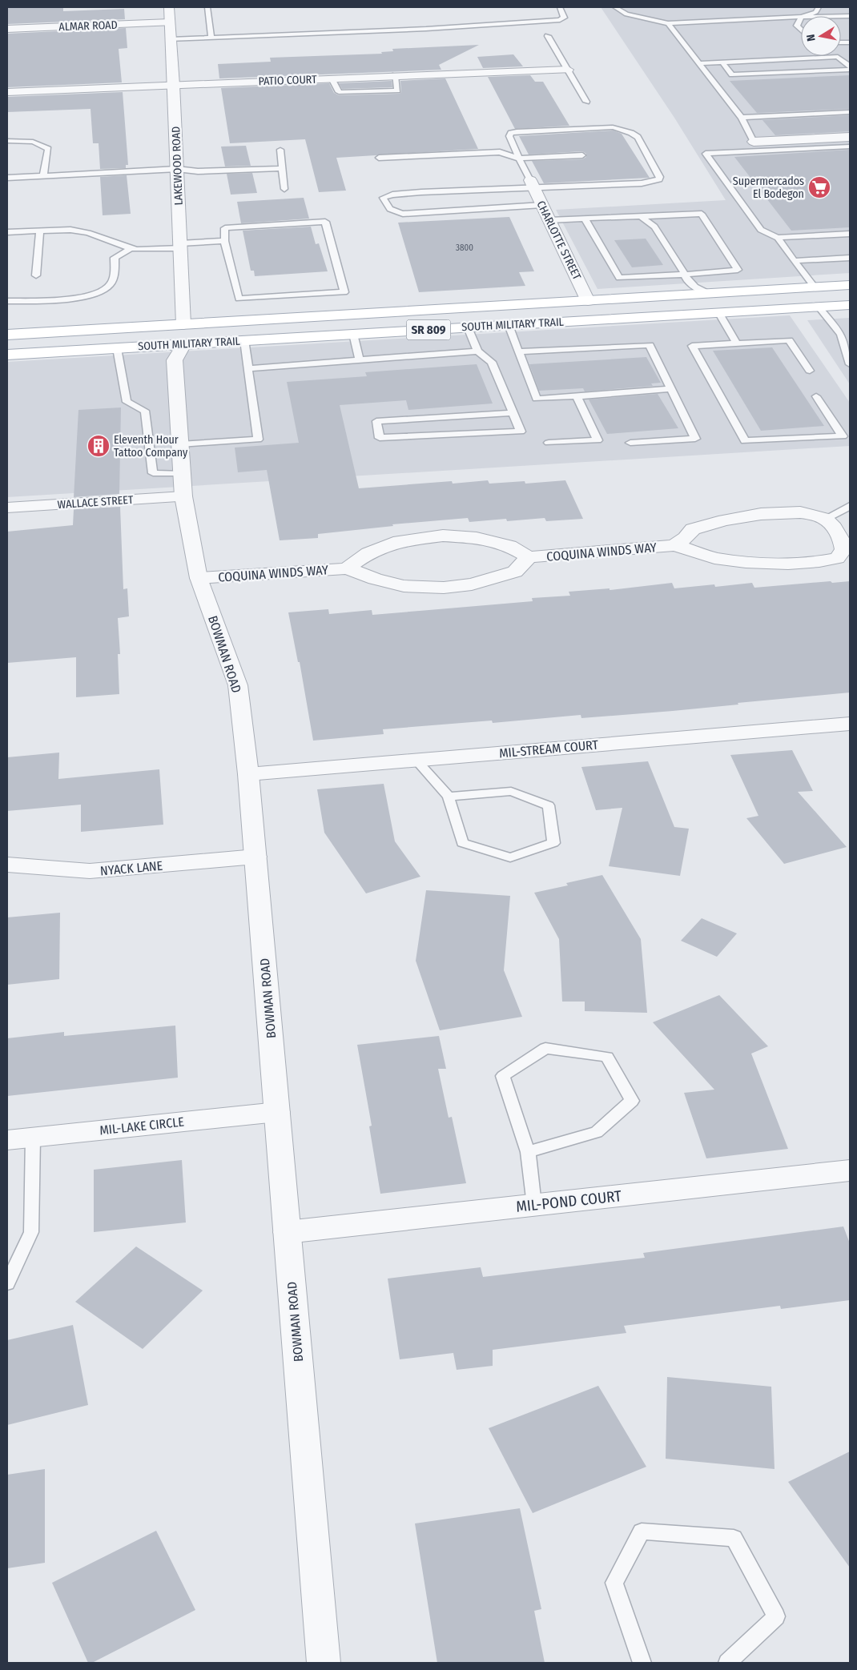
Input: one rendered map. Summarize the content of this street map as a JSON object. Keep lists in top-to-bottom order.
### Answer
{
  "streets": {
    "main road": ["SOUTH MILITARY TRAIL", "SR 809"],
    "street": [
      "ALMAR ROAD",
      "PATIO COURT",
      "LAKEWOOD ROAD",
      "CHARLOTTE STREET",
      "WALLACE STREET",
      "COQUINA WINDS WAY",
      "BOWMAN ROAD",
      "MIL-STREAM COURT",
      "NYACK LANE",
      "MIL-LAKE CIRCLE",
      "MIL-POND COURT"
    ]
  },
  "crossings": [
    ["ALMAR ROAD", "LAKEWOOD ROAD"],
    ["PATIO COURT", "LAKEWOOD ROAD"],
    ["LAKEWOOD ROAD", "SOUTH MILITARY TRAIL"],
    ["LAKEWOOD ROAD", "BOWMAN ROAD"],
    ["CHARLOTTE STREET", "SOUTH MILITARY TRAIL"],
    ["SOUTH MILITARY TRAIL", "BOWMAN ROAD"],
    ["WALLACE STREET", "BOWMAN ROAD"],
    ["COQUINA WINDS WAY", "BOWMAN ROAD"],
    ["BOWMAN ROAD", "MIL-STREAM COURT"],
    ["BOWMAN ROAD", "NYACK LANE"],
    ["BOWMAN ROAD", "MIL-LAKE CIRCLE"],
    ["BOWMAN ROAD", "MIL-POND COURT"]
  ],
  "places": {
    "supermarket": ["Supermercados El Bodegon"],
    "building": ["Eleventh Hour Tattoo Company"]
  },
  "house_numbers": ["3800"],
  "north": "left"
}
